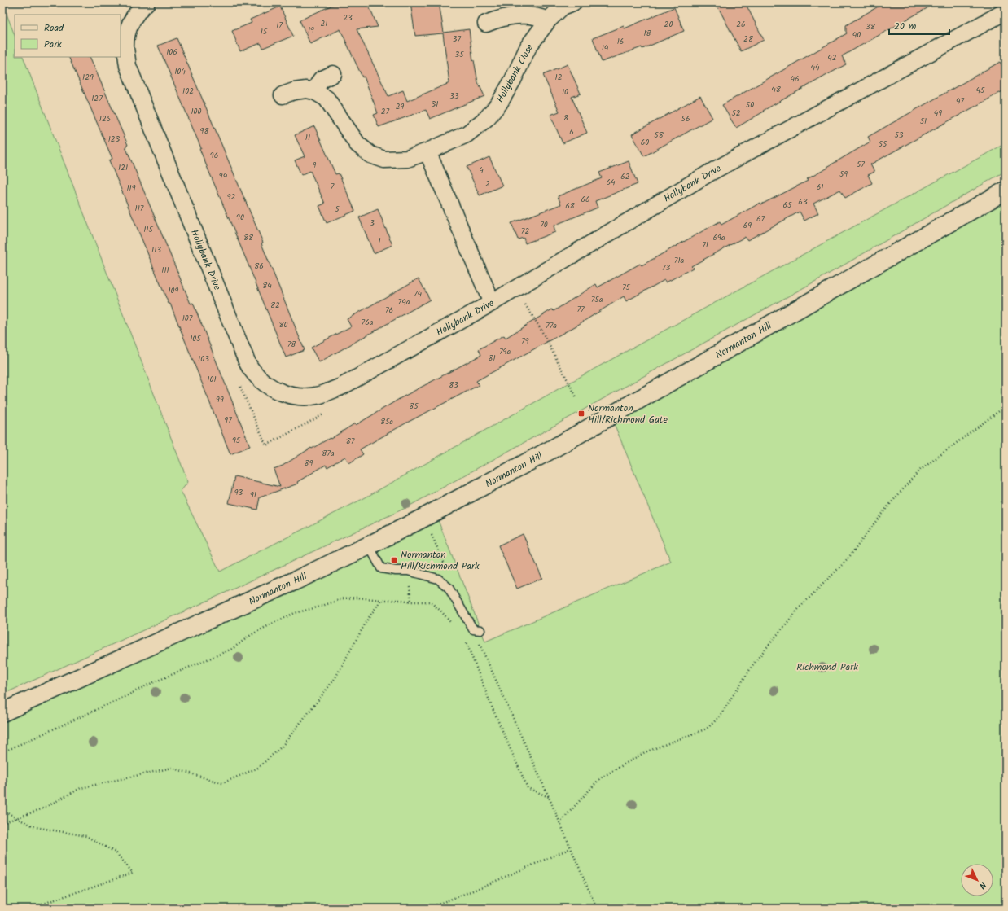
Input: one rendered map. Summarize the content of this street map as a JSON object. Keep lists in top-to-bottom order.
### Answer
{
  "streets": {
    "main road": ["Normanton Hill"],
    "street": ["Hollybank Close", "Hollybank Drive"]
  },
  "parks": ["Richmond Park"],
  "places": {
    "transit": ["Normanton Hill/Richmond Gate", "Normanton Hill/Richmond Park"]
  },
  "house_numbers": [
    "23",
    "21",
    "20",
    "26",
    "17",
    "38",
    "19",
    "15",
    "18",
    "40",
    "37",
    "28",
    "16",
    "14",
    "106",
    "35",
    "42",
    "44",
    "104",
    "129",
    "12",
    "46",
    "48",
    "45",
    "102",
    "10",
    "33",
    "127",
    "47",
    "31",
    "50",
    "29",
    "100",
    "27",
    "52",
    "49",
    "8",
    "125",
    "56",
    "51",
    "98",
    "6",
    "58",
    "53",
    "11",
    "123",
    "60",
    "55",
    "96",
    "57",
    "9",
    "121",
    "4",
    "59",
    "94",
    "62",
    "64",
    "2",
    "7",
    "61",
    "119",
    "92",
    "66",
    "63",
    "65",
    "68",
    "117",
    "5",
    "90",
    "67",
    "3",
    "70",
    "69",
    "115",
    "72",
    "88",
    "69a",
    "1",
    "71",
    "113",
    "71a",
    "86",
    "73",
    "111",
    "84",
    "75",
    "109",
    "74",
    "75a",
    "74a",
    "82",
    "77",
    "76",
    "107",
    "76a",
    "80",
    "77a",
    "105",
    "79",
    "78",
    "79a",
    "81",
    "103",
    "101",
    "83",
    "99",
    "85",
    "97",
    "85a",
    "95",
    "87",
    "87a",
    "89",
    "93",
    "91"
  ],
  "legend": ["Road", "Park"],
  "scale_bar": "20 m",
  "north": "bottom right"
}
